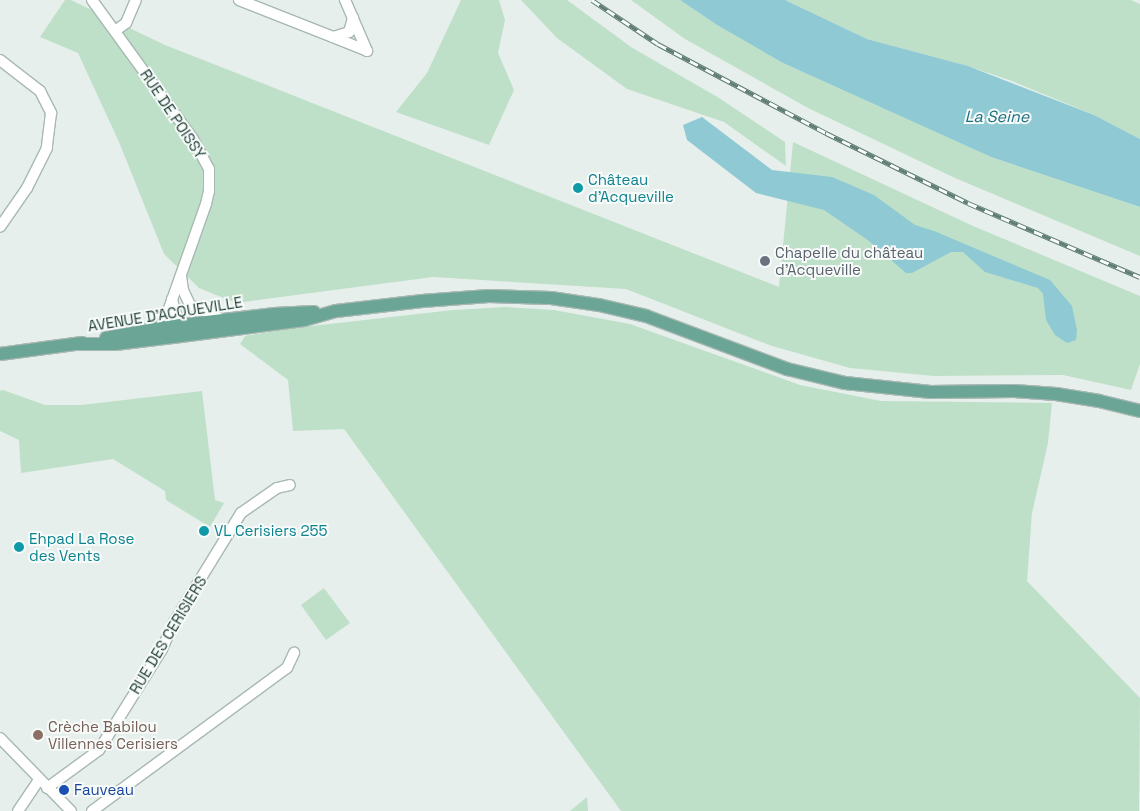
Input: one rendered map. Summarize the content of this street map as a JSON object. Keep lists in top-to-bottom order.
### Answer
{
  "streets": {
    "main road": ["AVENUE D'ACQUEVILLE"],
    "street": ["RUE DE POISSY", "RUE DES CERISIERS"]
  },
  "crossings": [
    ["RUE DE POISSY", "AVENUE D'ACQUEVILLE"]
  ],
  "water": ["La Seine"],
  "places": [
    "Château d'Acqueville",
    "Chapelle du château d'Acqueville",
    "VL Cerisiers 255",
    "Ehpad La Rose des Vents",
    "Crèche Babilou Villennes Cerisiers",
    "Fauveau"
  ]
}
